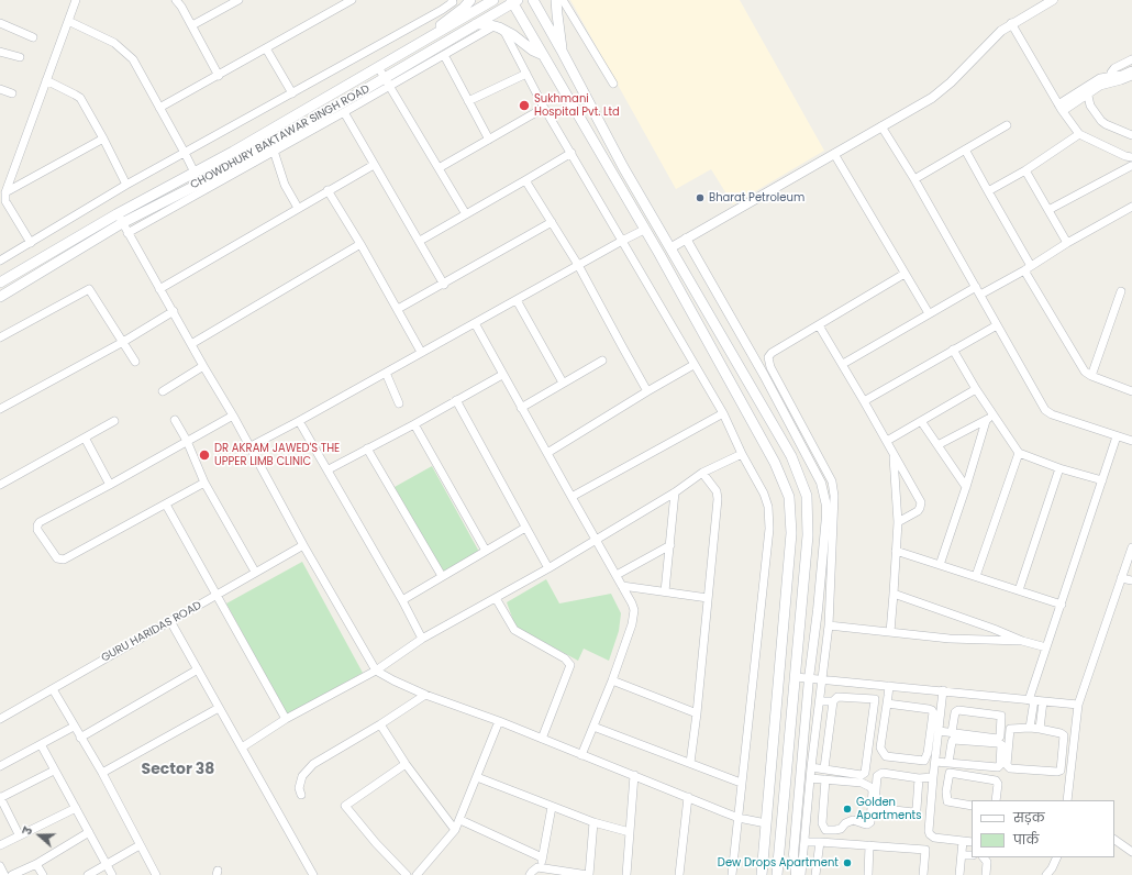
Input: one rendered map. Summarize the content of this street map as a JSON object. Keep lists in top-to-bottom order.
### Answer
{
  "streets": {
    "main road": ["CHOWDHURY BAKTAWAR SINGH ROAD"],
    "street": ["GURU HARIDAS ROAD"]
  },
  "districts": ["Sector 38"],
  "places": [
    "Sukhmani Hospital Pvt. Ltd",
    "Bharat Petroleum",
    "DR AKRAM JAWED'S THE UPPER LIMB CLINIC",
    "Golden Apartments",
    "Dew Drops Apartment"
  ],
  "legend": ["सड़क", "पार्क"],
  "north": "left"
}
